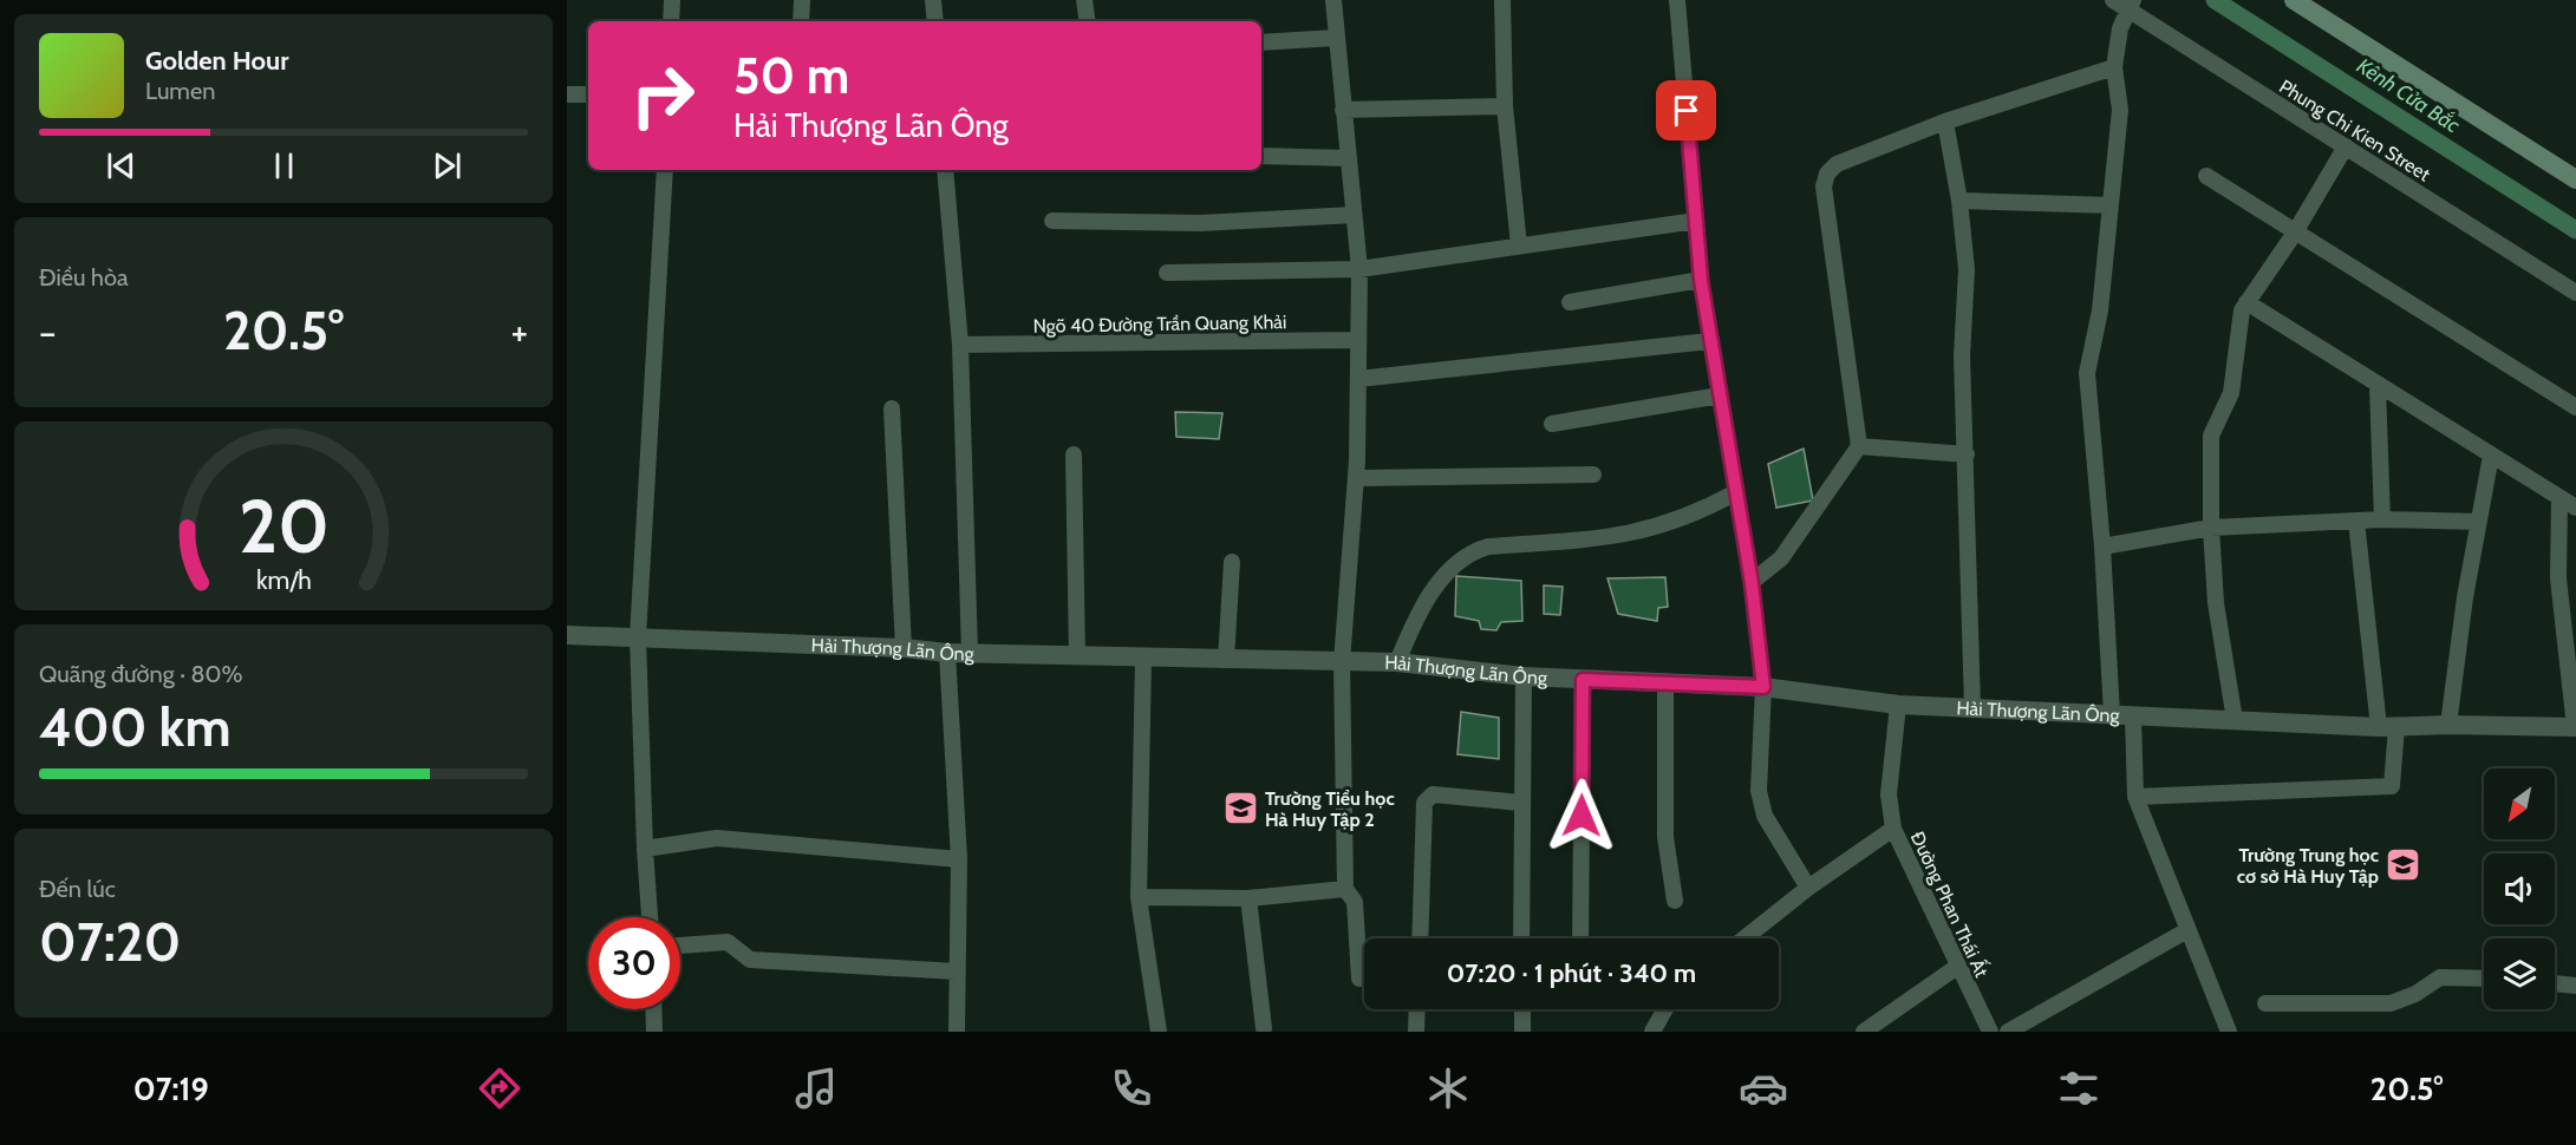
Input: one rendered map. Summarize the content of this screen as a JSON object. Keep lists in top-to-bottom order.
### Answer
{
  "streets": {
    "street": [
      "Phung Chi Kien Street",
      "Ngõ 40 Đường Trần Quang Khải",
      "Hải Thượng Lãn Ông",
      "Đường Phan Thái Ất"
    ]
  },
  "crossings": [
    ["Hải Thượng Lãn Ông", "Đường Phan Thái Ất"]
  ],
  "water": ["Kênh Cửa Bắc"],
  "places": {
    "school or university": ["Trường Tiểu học Hà Huy Tập 2", "Trường Trung học cơ sở Hà Huy Tập"]
  },
  "north": "bottom left",
  "page": {
    "turn": ["50 m", "Hải Thượng Lãn Ông"],
    "song": ["Golden Hour", "Lumen"],
    "tile": [
      "Điều hòa",
      ["Quãng đường · 80%", "400 km"],
      ["Đến lúc", "07:20"]
    ],
    "heat": ["−", "20.5°", "+"],
    "limit": "30",
    "trip": "07:20 · 1 phút · 340 m",
    "tabs": ["07:19", "20.5°"],
    "gauge": ["20", "km/h"]
  }
}
